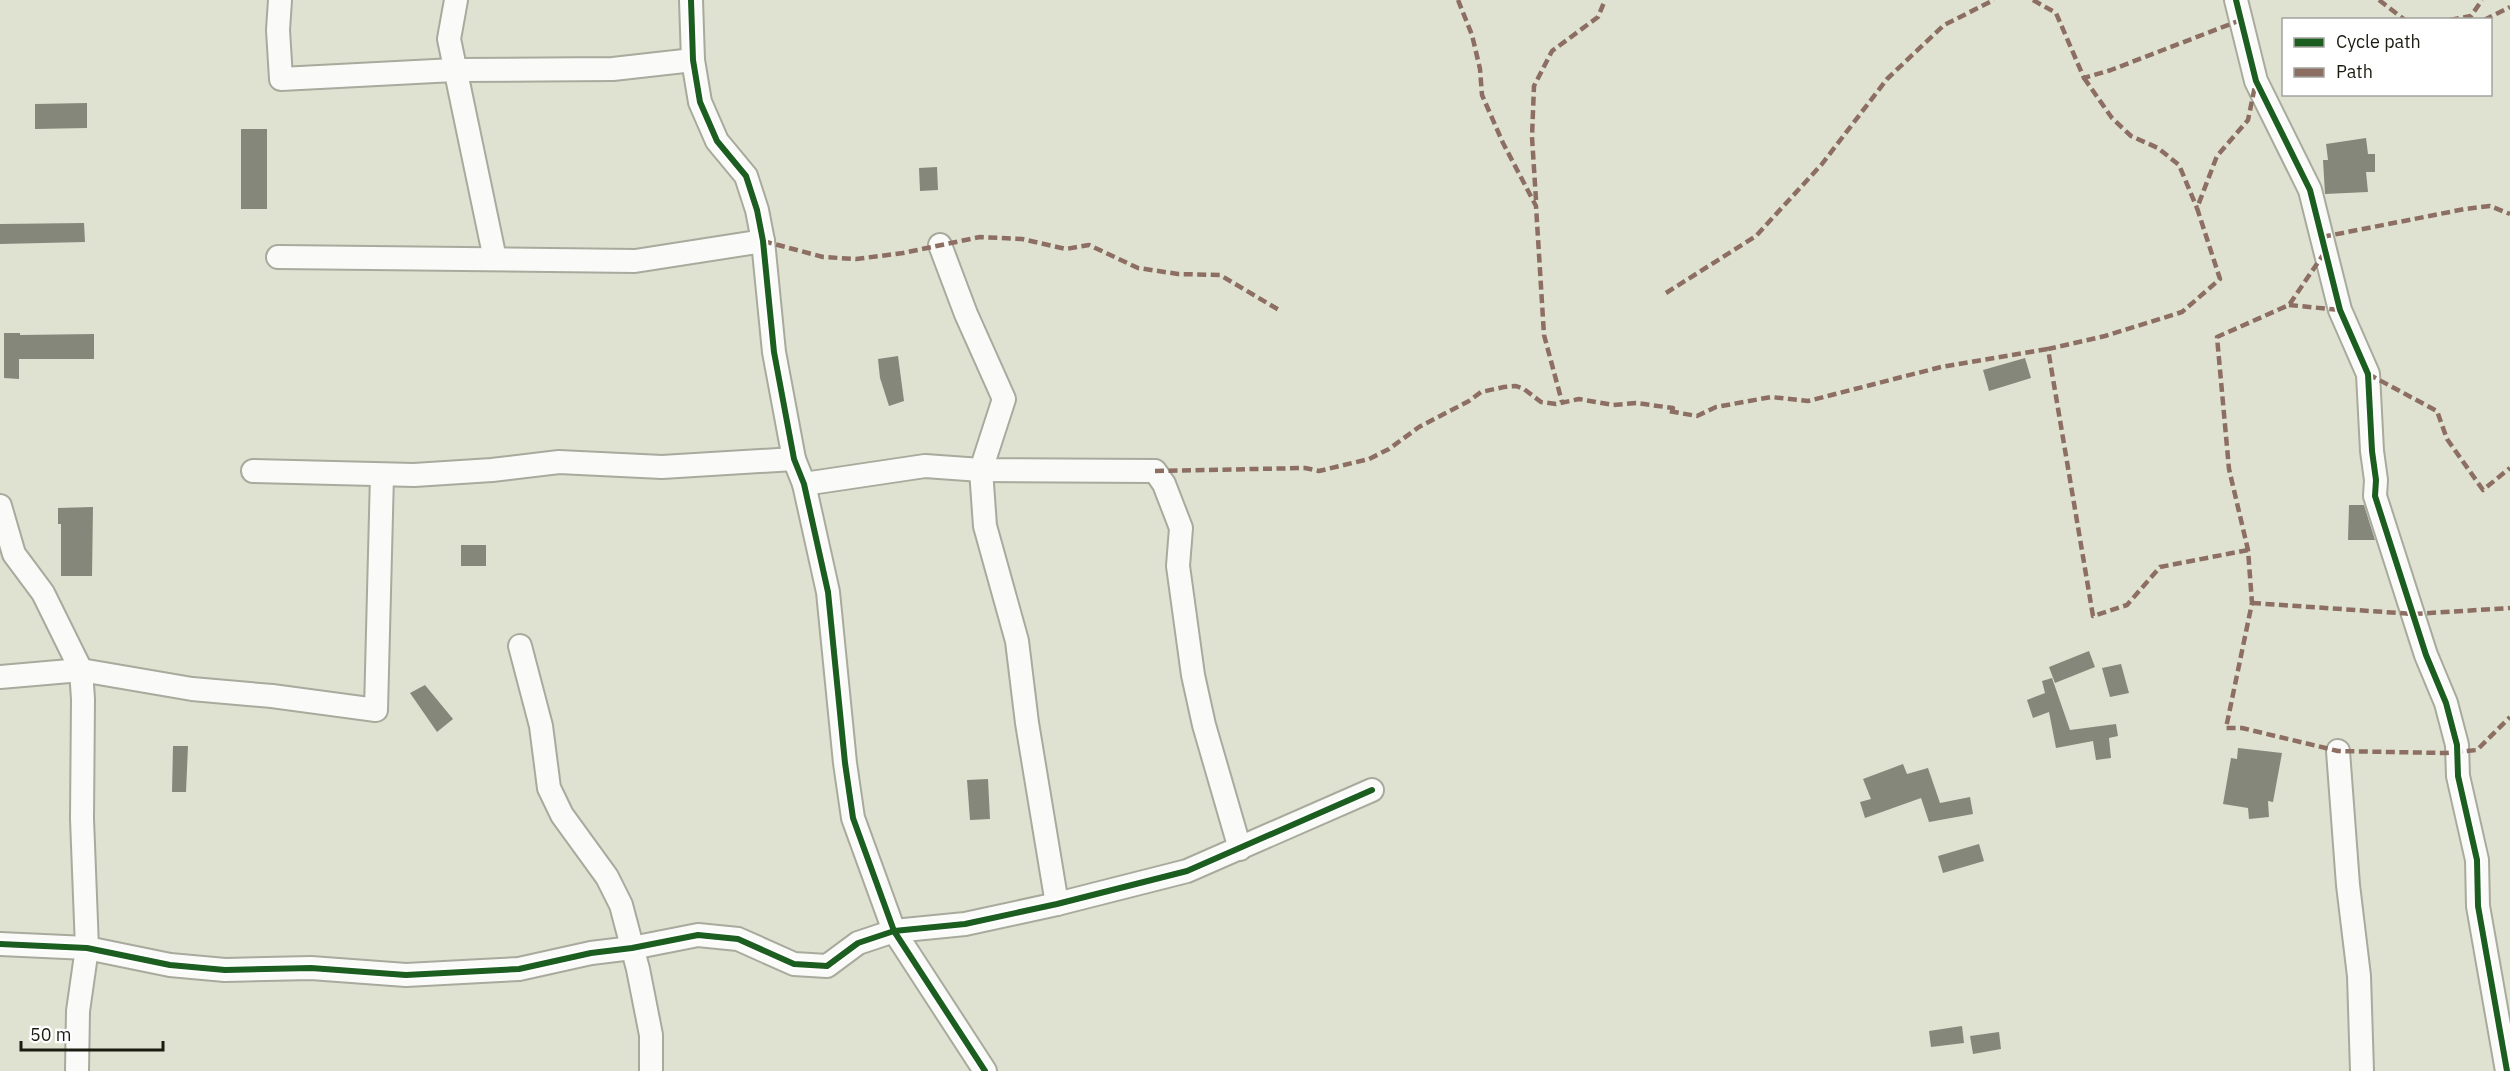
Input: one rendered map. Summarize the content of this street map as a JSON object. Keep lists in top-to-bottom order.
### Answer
{
  "legend": ["Cycle path", "Path"],
  "scale_bar": "50 m"
}
